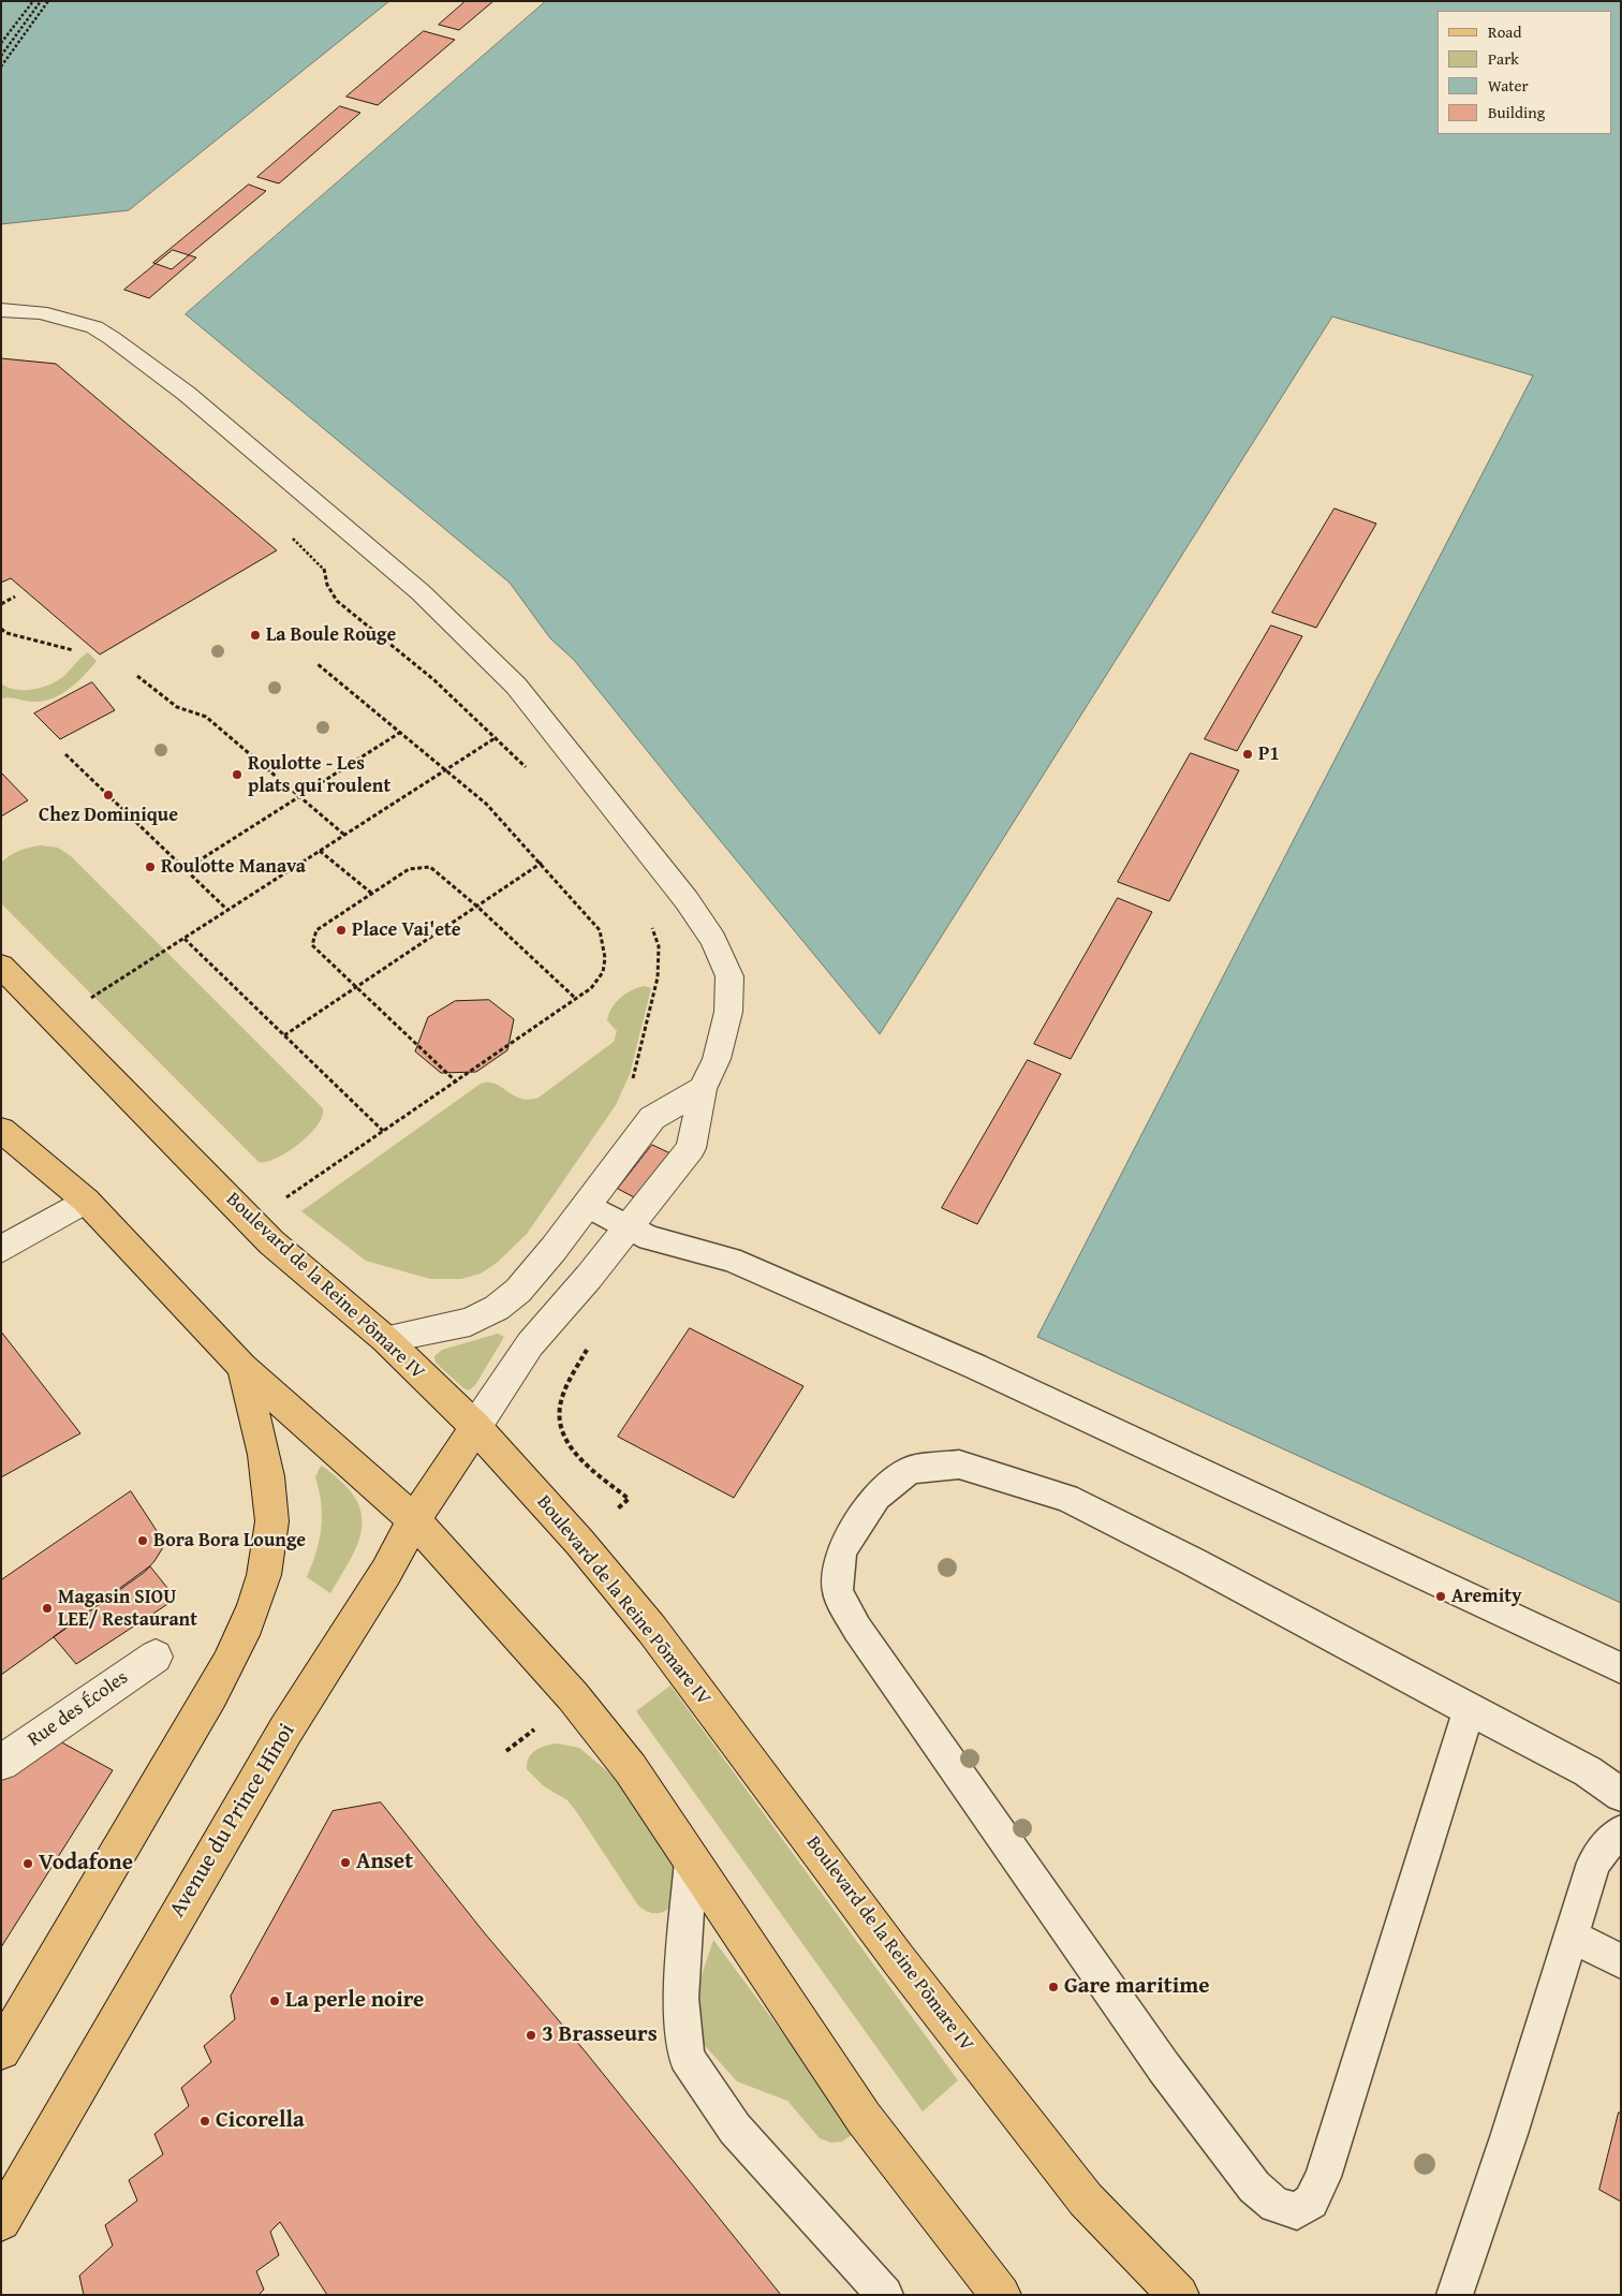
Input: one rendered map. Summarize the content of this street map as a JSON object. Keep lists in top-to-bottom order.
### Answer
{
  "streets": {
    "main road": ["Boulevard de la Reine Pōmare IV", "Avenue du Prince Hīnoi"],
    "street": ["Rue des Écoles"]
  },
  "crossings": [
    ["Boulevard de la Reine Pōmare IV", "Avenue du Prince Hīnoi"]
  ],
  "places": [
    "La Boule Rouge",
    "P1",
    "Roulotte - Les plats qui roulent",
    "Chez Dominique",
    "Roulotte Manava",
    "Place Vai'ete",
    "Bora Bora Lounge",
    "Aremity",
    "Magasin SIOU LEE/ Restaurant",
    "Anset",
    "Vodafone",
    "Gare maritime",
    "La perle noire",
    "3 Brasseurs",
    "Cicorella"
  ],
  "legend": [
    "Road",
    "Park",
    "Water",
    "Building"
  ]
}
